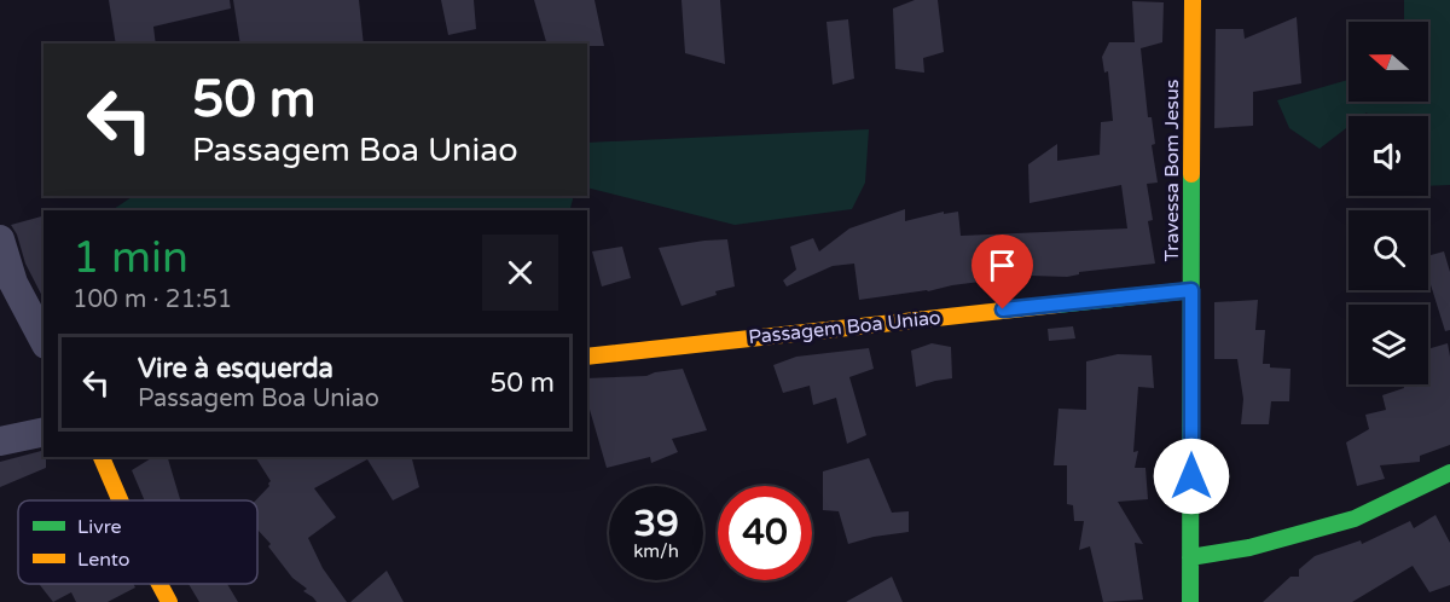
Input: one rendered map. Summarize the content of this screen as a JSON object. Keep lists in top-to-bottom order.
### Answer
{
  "streets": {
    "street": ["Travessa Bom Jesus", "Passagem Boa Uniao"]
  },
  "crossings": [
    ["Travessa Bom Jesus", "Passagem Boa Uniao"]
  ],
  "legend": ["Livre", "Lento"],
  "north": "left",
  "page": {
    "turn": ["50 m", "Passagem Boa Uniao"],
    "heading": ["1 min", "100 m · 21:51"],
    "list": [
      {
        "name": "Vire à esquerda",
        "note": "Passagem Boa Uniao",
        "value": "50 m"
      }
    ],
    "speed": "39 km/h",
    "limit": "40"
  }
}
